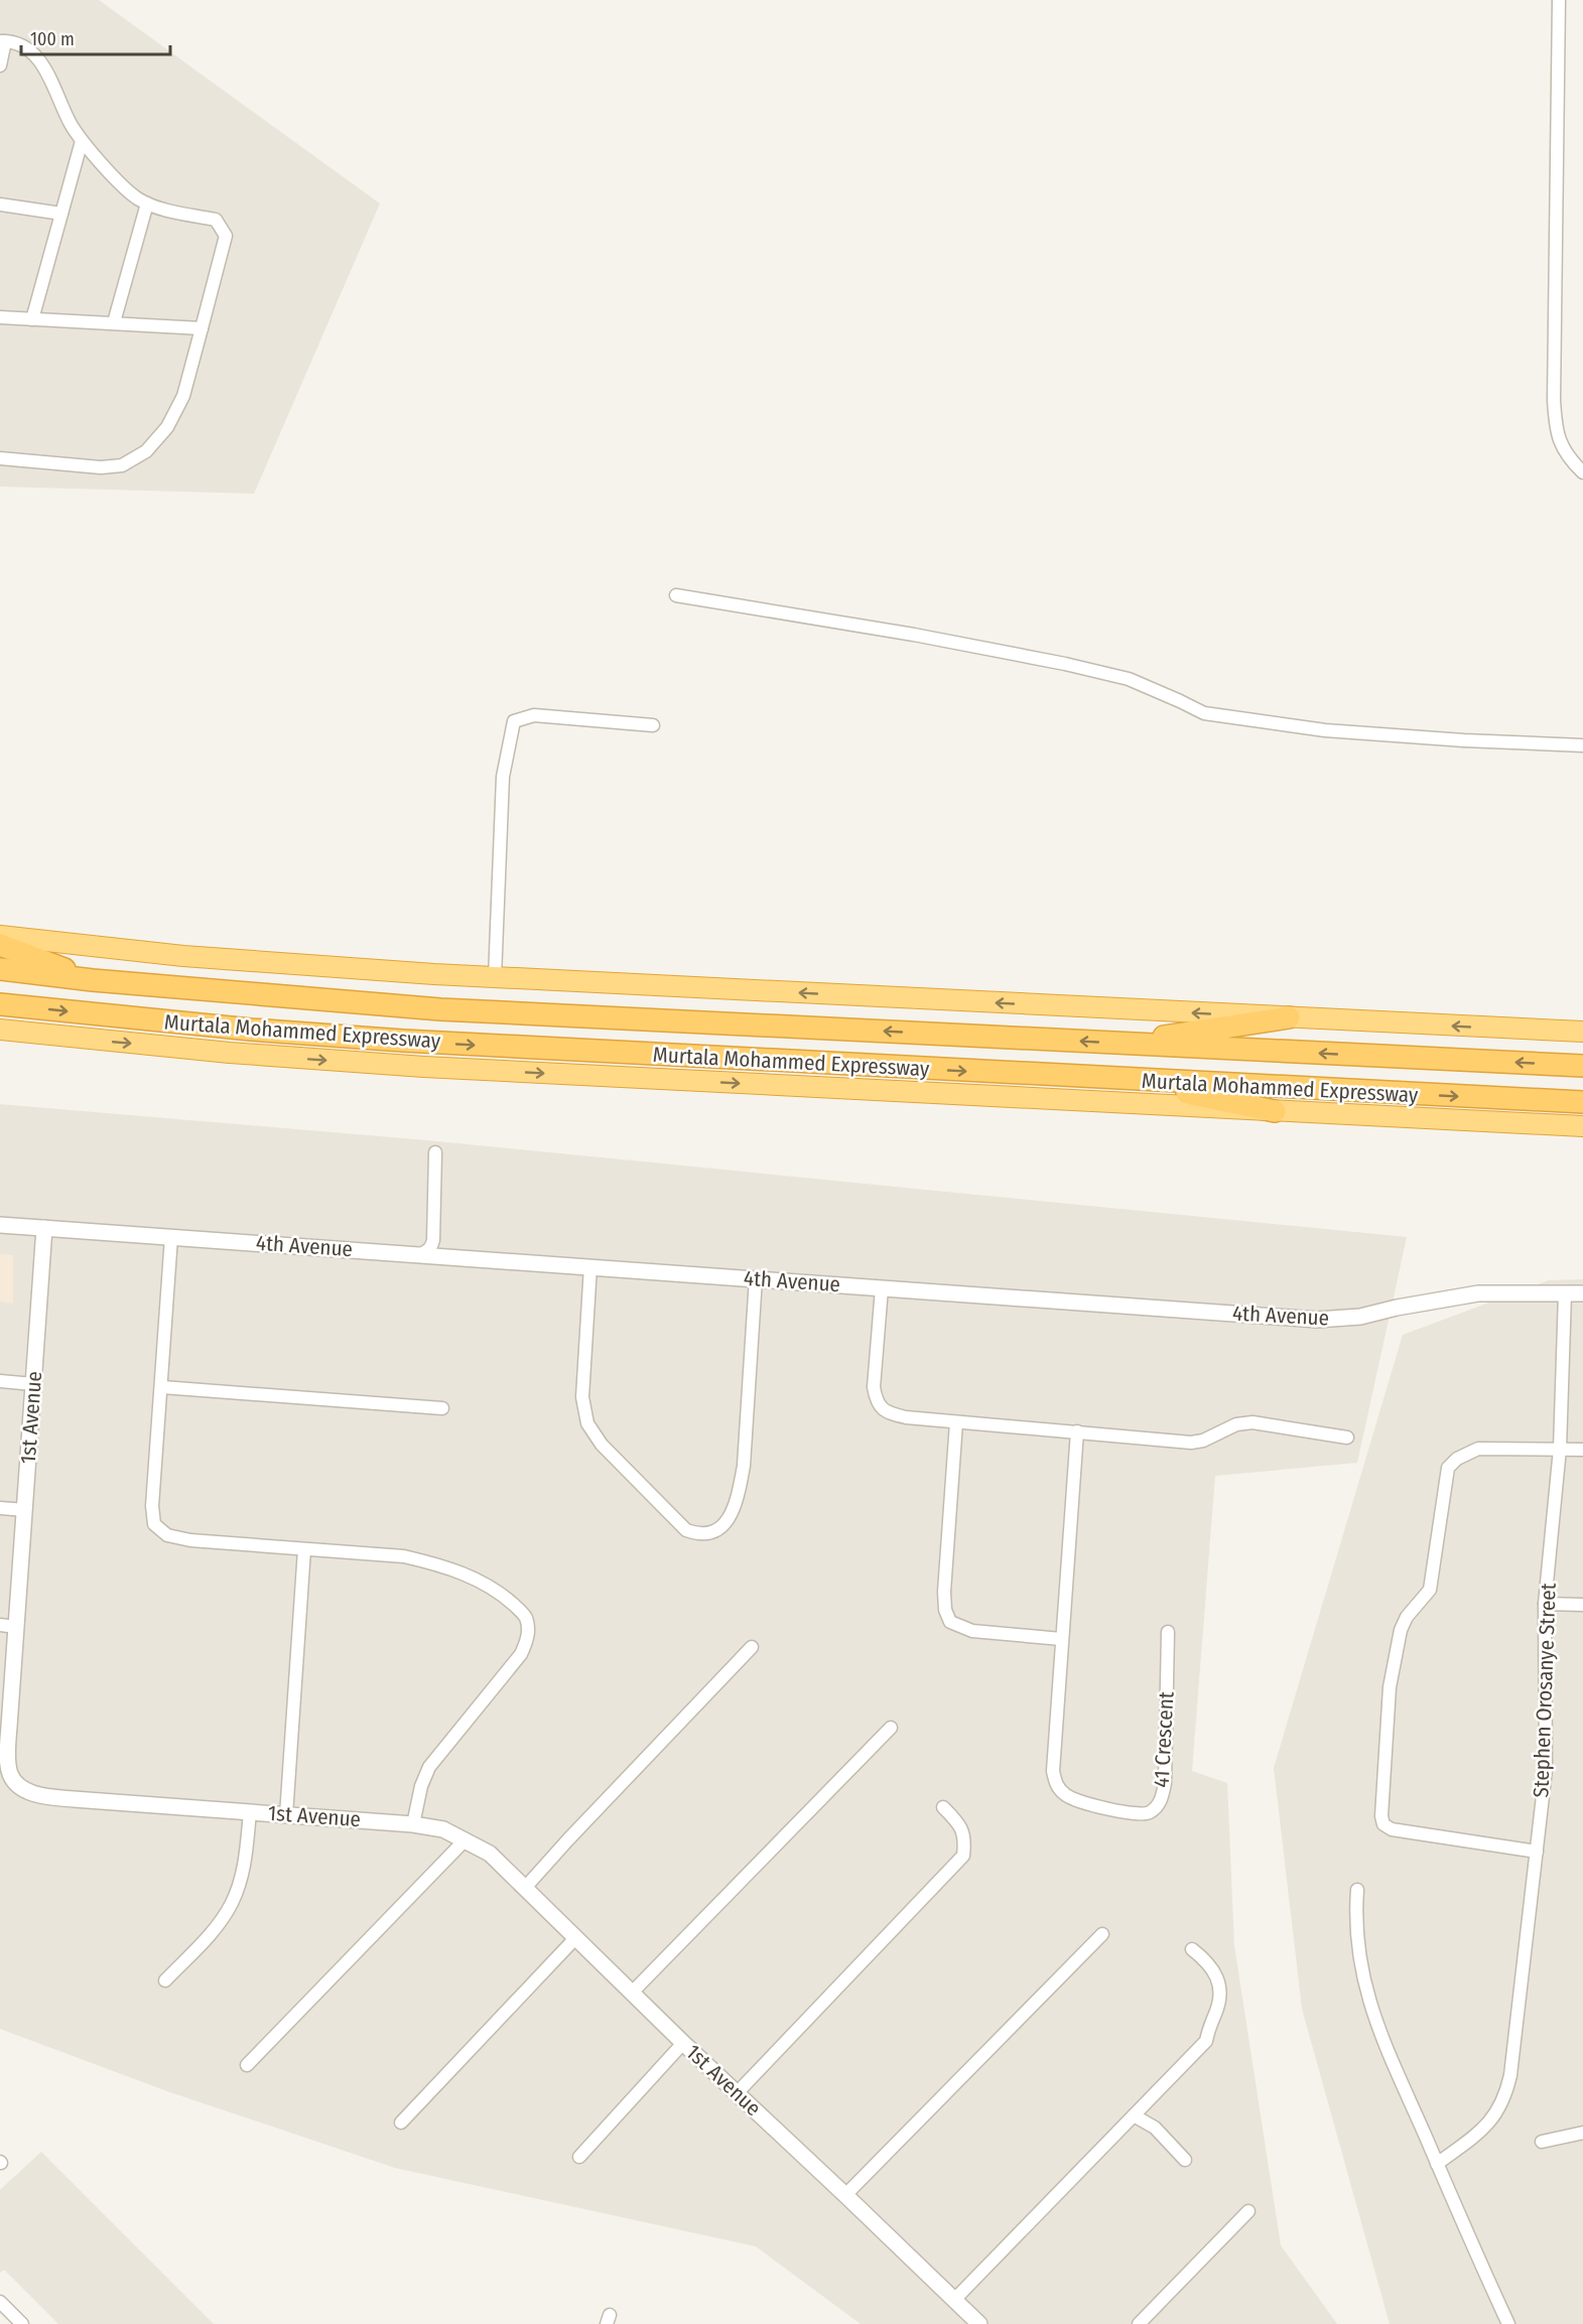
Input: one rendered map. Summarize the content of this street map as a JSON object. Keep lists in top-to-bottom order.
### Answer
{
  "streets": {
    "highway": ["Murtala Mohammed Expressway"],
    "street": [
      "4th Avenue",
      "1st Avenue",
      "Stephen Orosanye Street",
      "41 Crescent"
    ]
  },
  "crossings": [
    ["4th Avenue", "1st Avenue"],
    ["4th Avenue", "Stephen Orosanye Street"]
  ],
  "scale_bar": "100 m"
}
